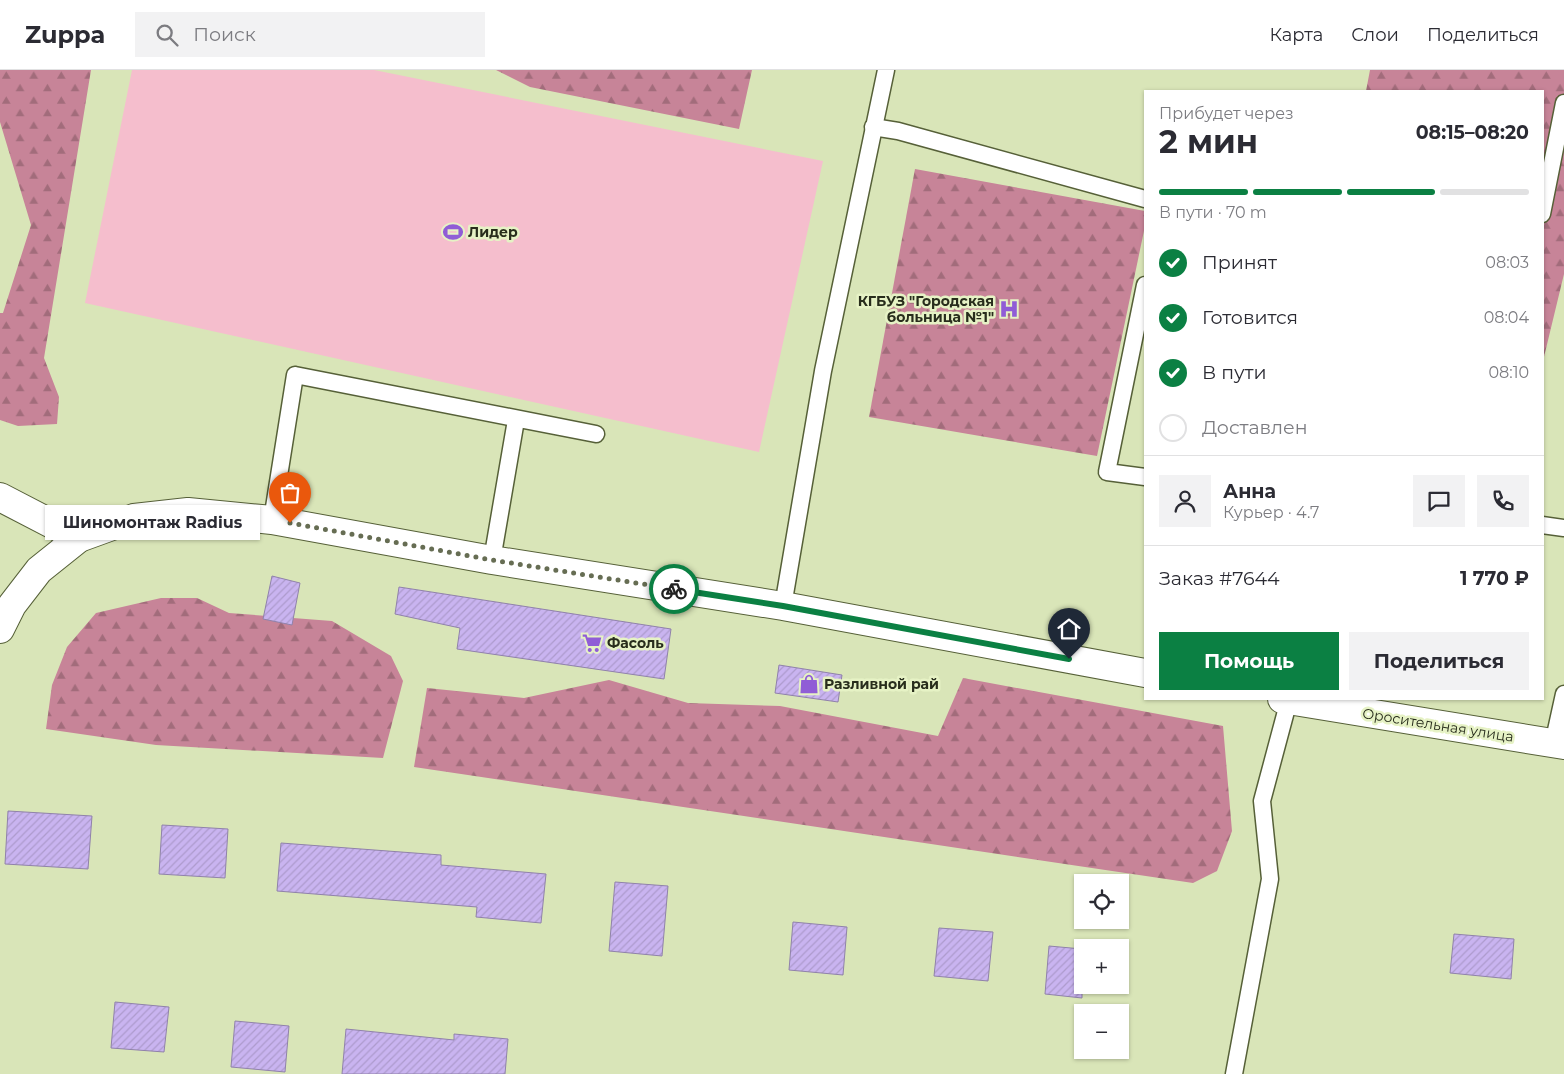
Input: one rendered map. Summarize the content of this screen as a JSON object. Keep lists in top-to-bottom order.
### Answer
{
  "streets": {
    "main road": ["Оросительная улица"]
  },
  "places": {
    "sports": ["Лидер"],
    "hospital": ["КГБУЗ \"Городская больница №1\""],
    "other": ["Шиномонтаж Radius"],
    "supermarket": ["Фасоль"],
    "shop": ["Разливной рай"]
  },
  "page": {
    "header": "Zuppa",
    "search": "Поиск",
    "nav": ["Карта", "Слои", "Поделиться"],
    "heading": ["2 мин", "Прибудет через", "08:15–08:20"],
    "panel": [
      "Анна",
      "Курьер · 4.7",
      "Заказ #7644",
      "1 770 ₽"
    ],
    "bar": "В пути · 70 m",
    "list": [
      ["Принят", "08:03"],
      ["Готовится", "08:04"],
      ["В пути", "08:10"],
      "Доставлен"
    ],
    "bubble": "Шиномонтаж Radius",
    "buttons": ["Помощь", "Поделиться"],
    "map_buttons": ["+", "−"]
  }
}
